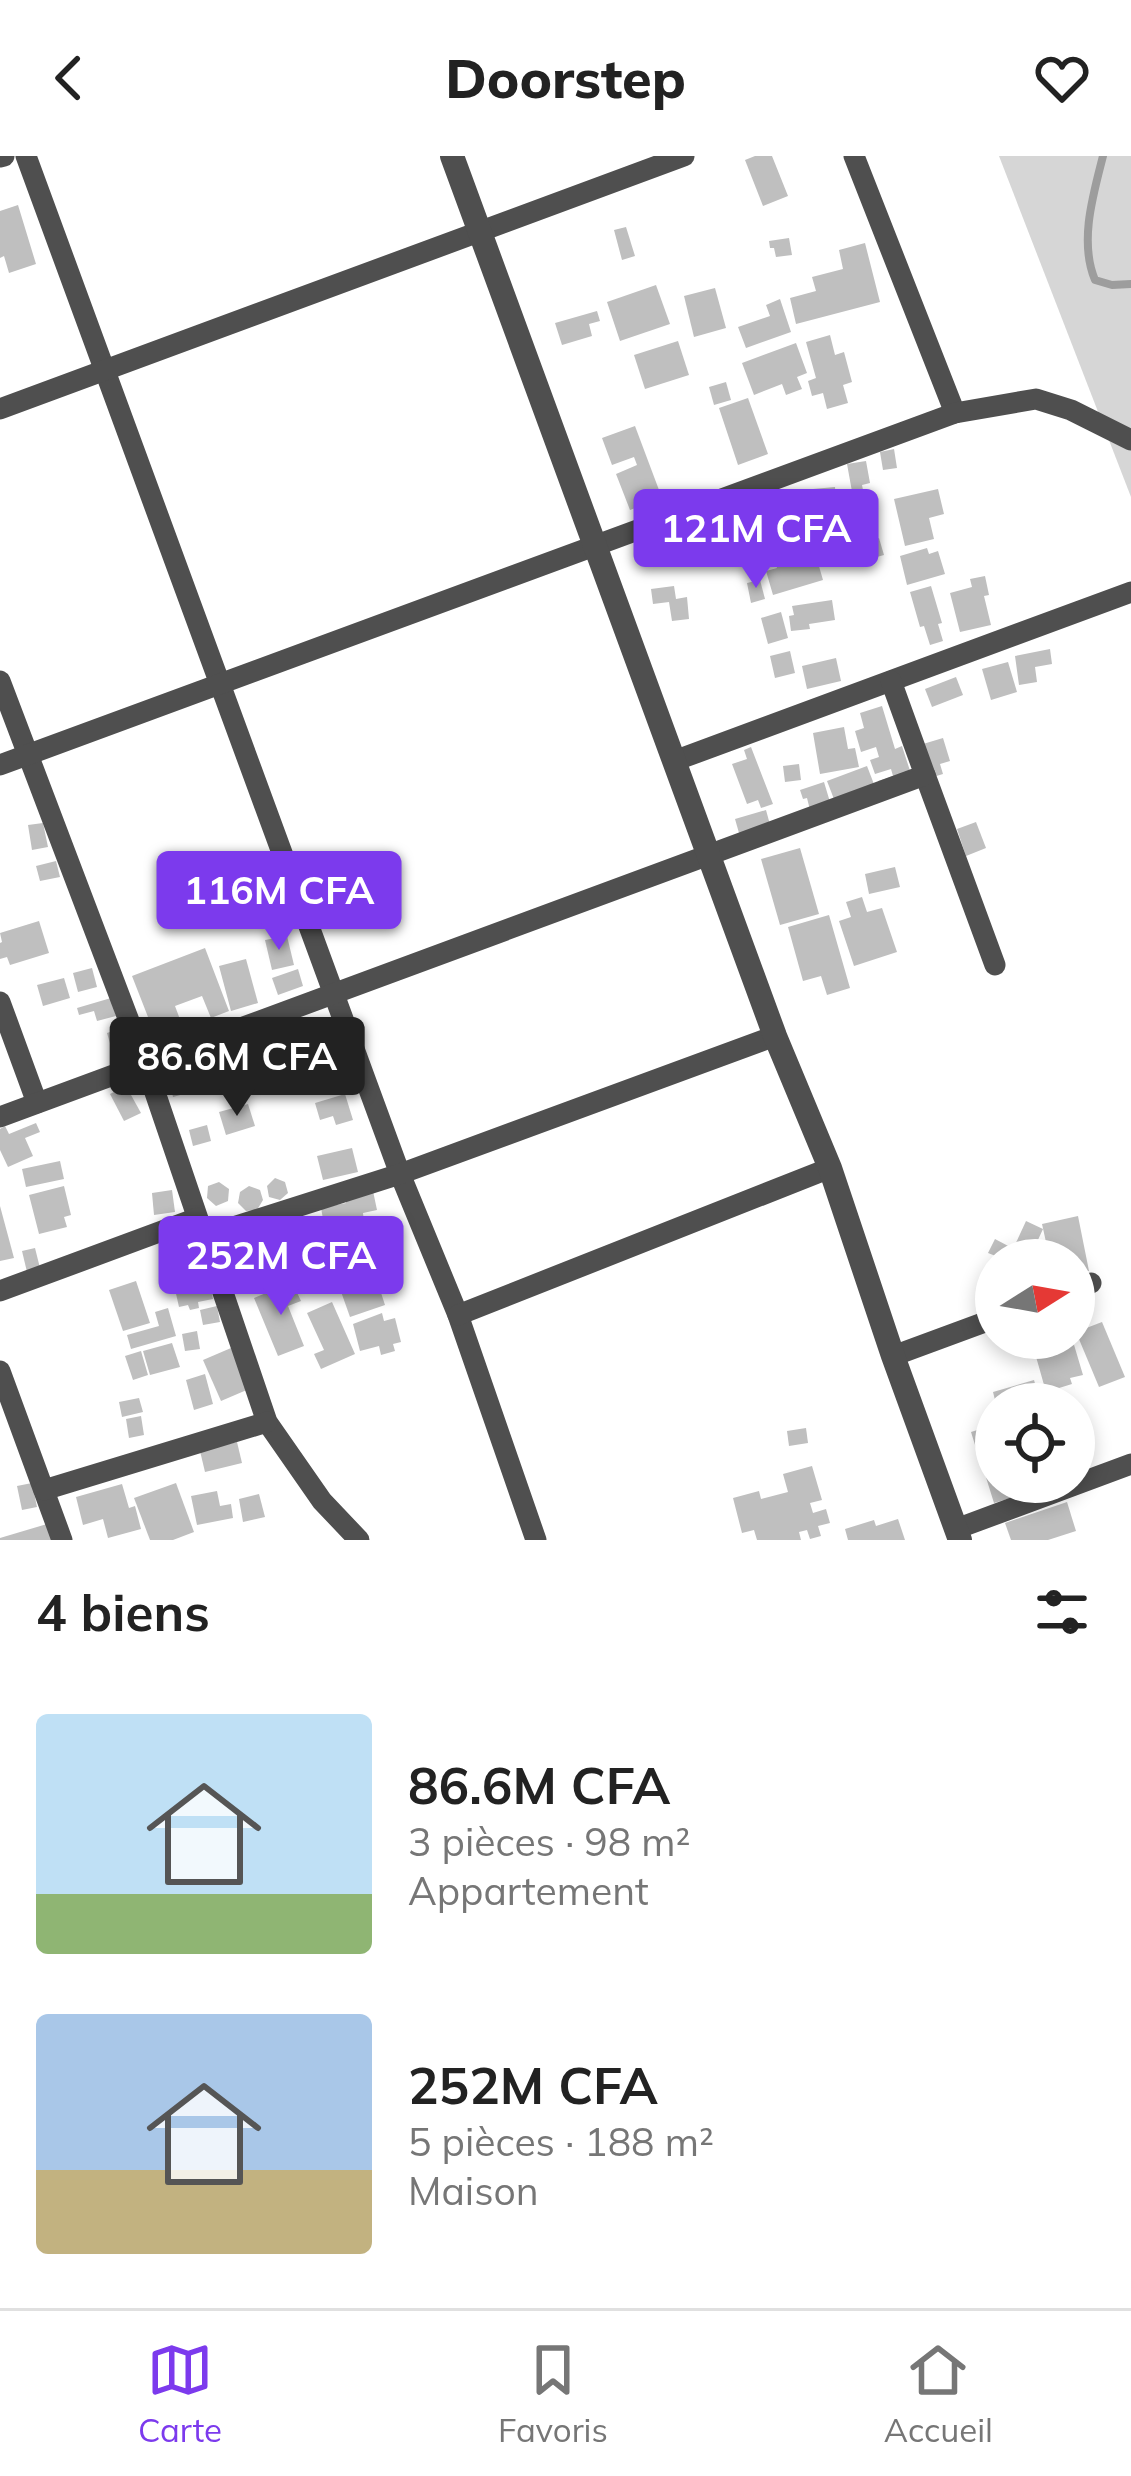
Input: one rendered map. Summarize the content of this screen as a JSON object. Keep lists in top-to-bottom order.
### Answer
{
  "north": "right",
  "page": {
    "header": "Doorstep",
    "price": [
      "121M CFA",
      "116M CFA",
      "86.6M CFA",
      "252M CFA"
    ],
    "heading": "4 biens",
    "list": [
      {
        "name": "86.6M CFA",
        "note": "3 pièces · 98 m² · Appartement"
      },
      {
        "name": "252M CFA",
        "note": "5 pièces · 188 m² · Maison"
      }
    ],
    "tabs": ["Carte", "Favoris", "Accueil"]
  }
}
